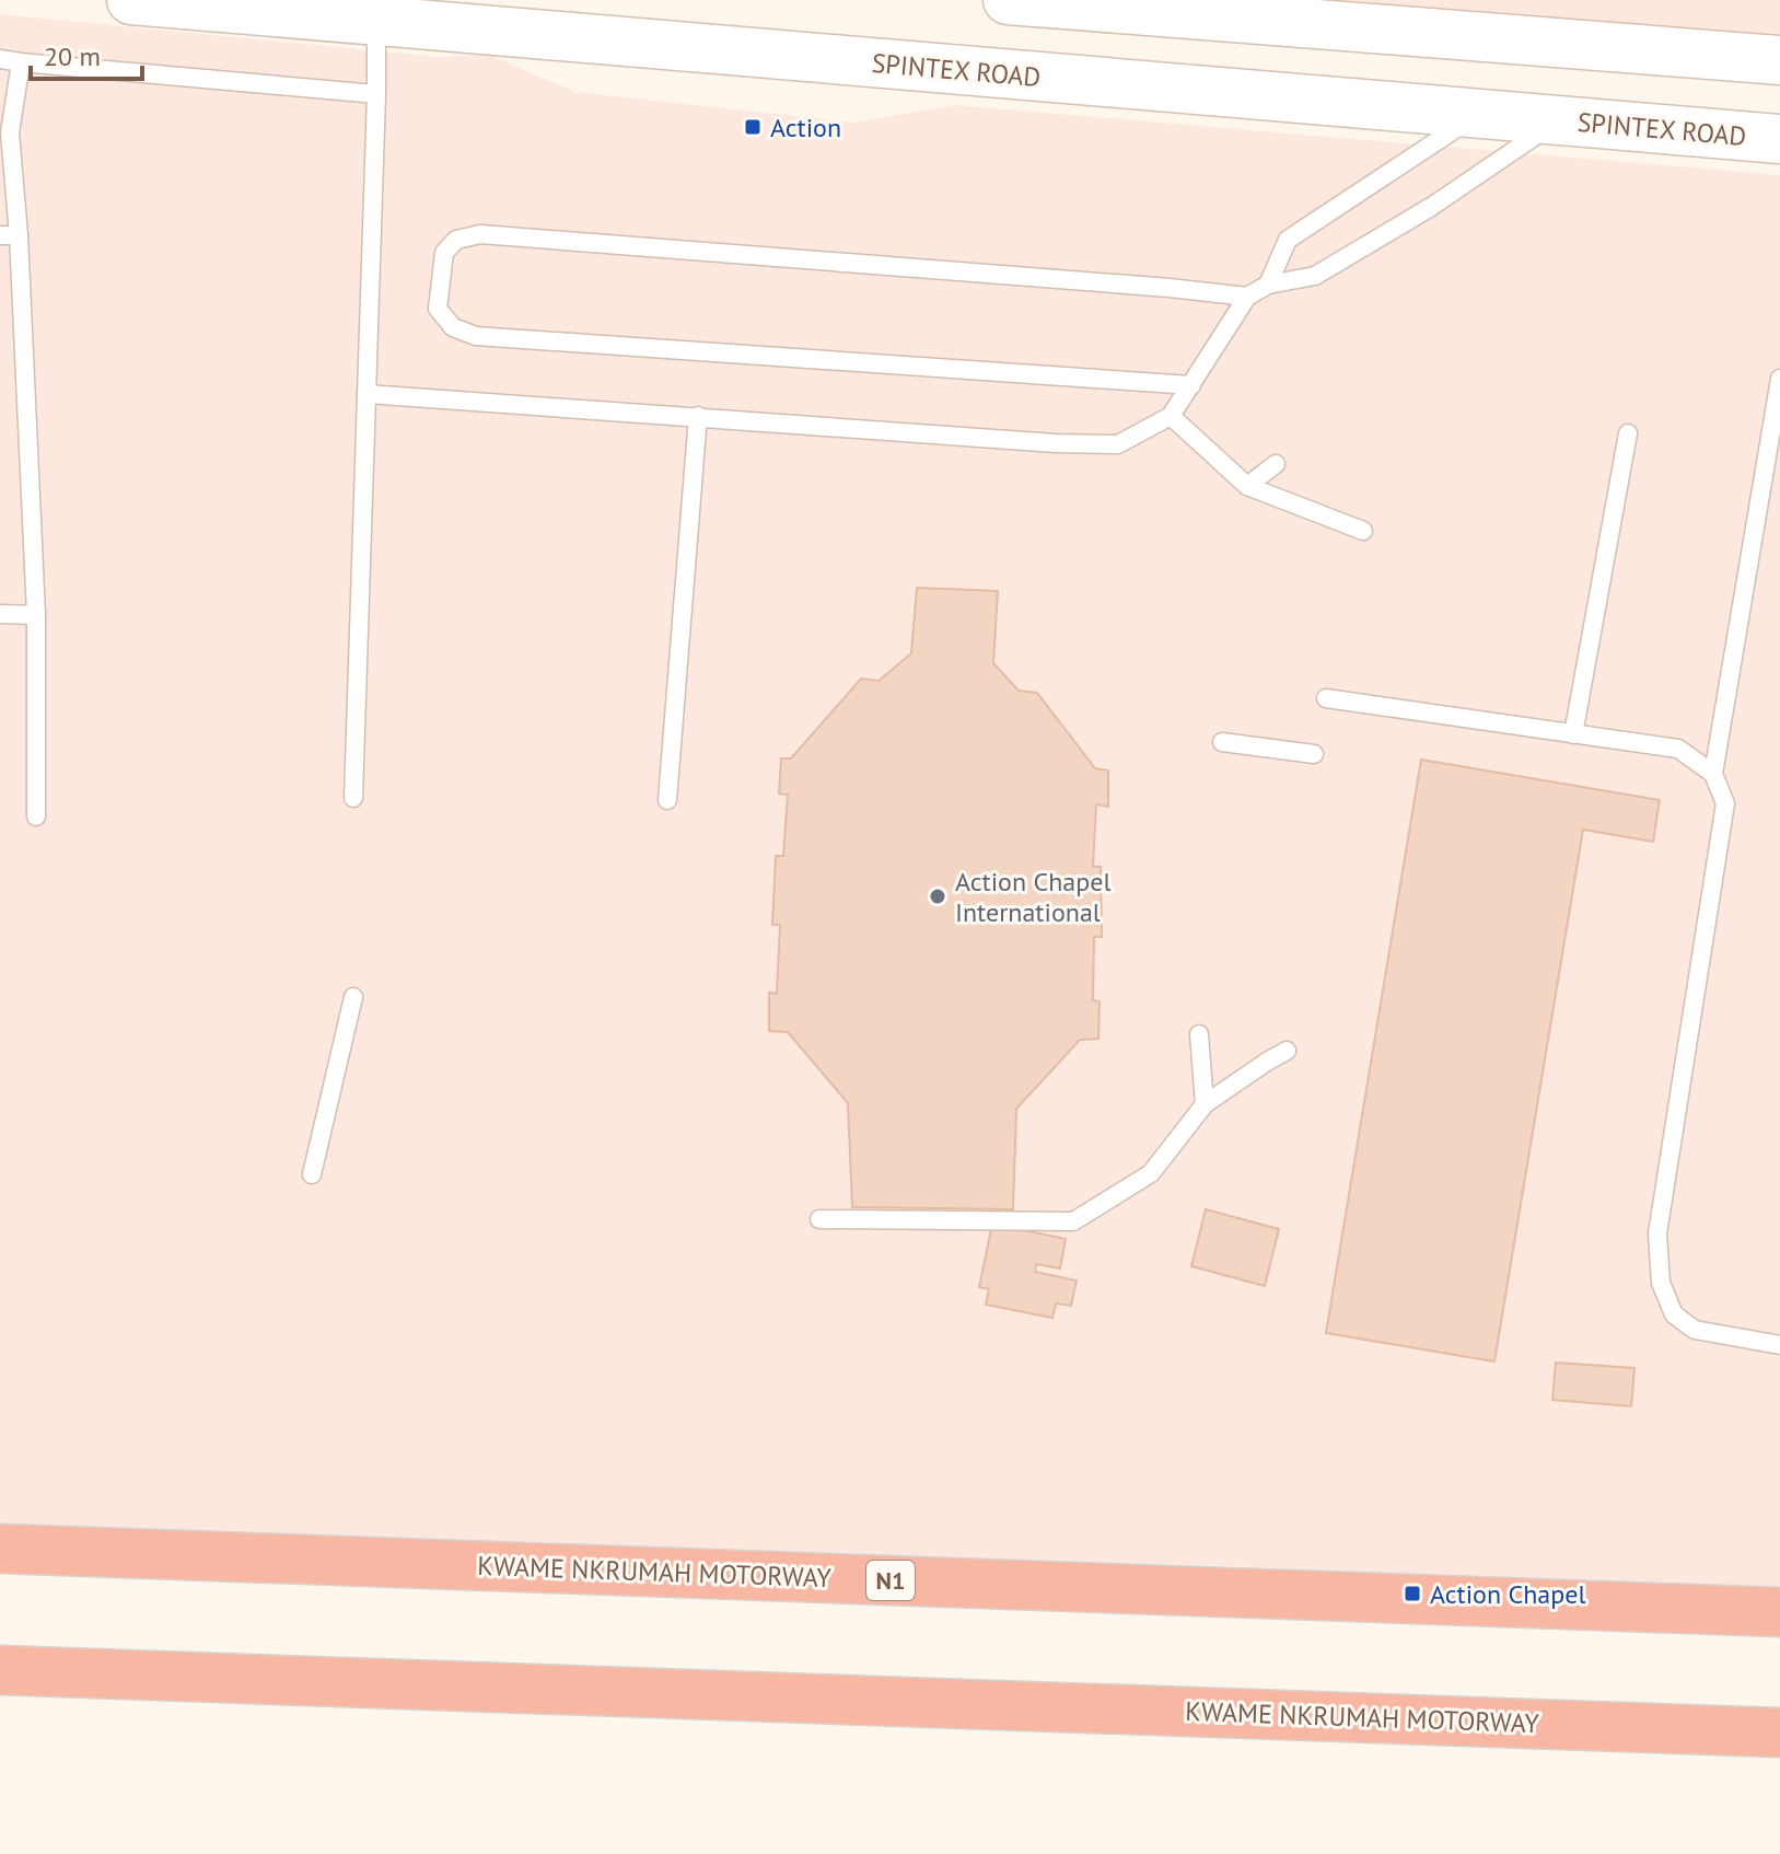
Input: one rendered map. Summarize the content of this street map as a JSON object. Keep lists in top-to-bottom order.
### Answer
{
  "streets": {
    "highway": ["KWAME NKRUMAH MOTORWAY", "N1"],
    "main road": ["SPINTEX ROAD"]
  },
  "places": {
    "transit": ["Action", "Action Chapel"],
    "other": ["Action Chapel International"]
  },
  "scale_bar": "20 m"
}
